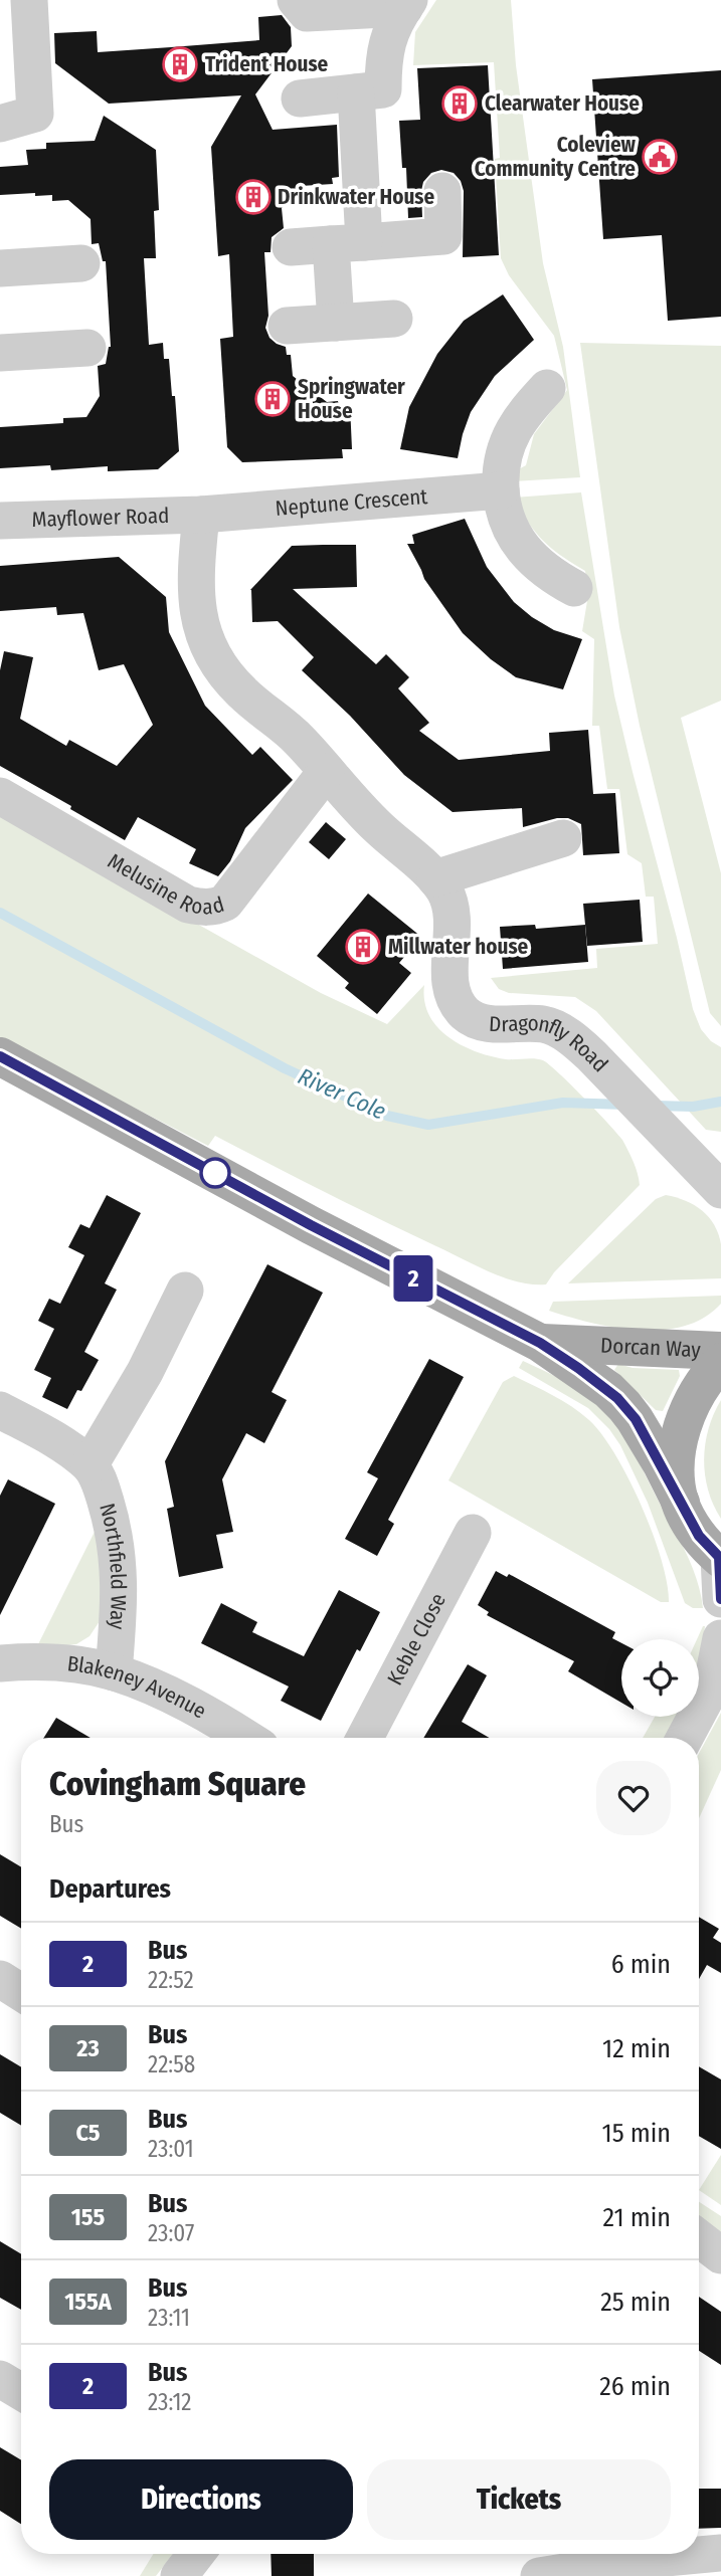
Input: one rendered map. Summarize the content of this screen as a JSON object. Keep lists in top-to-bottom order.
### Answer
{
  "streets": {
    "main road": ["Dorcan Way"],
    "street": [
      "Neptune Crescent",
      "Mayflower Road",
      "Melusine Road",
      "Dragonfly Road",
      "Northfield Way",
      "Keble Close",
      "Blakeney Avenue"
    ]
  },
  "crossings": [
    ["Neptune Crescent", "Mayflower Road"],
    ["Neptune Crescent", "Dragonfly Road"],
    ["Mayflower Road", "Dragonfly Road"],
    ["Melusine Road", "Dragonfly Road"],
    ["Northfield Way", "Blakeney Avenue"]
  ],
  "water": ["River Cole"],
  "places": {
    "building": [
      "Trident House",
      "Clearwater House",
      "Drinkwater House",
      "Springwater House",
      "Millwater house"
    ],
    "public building": ["Coleview Community Centre"]
  },
  "lines": ["bus line 2"],
  "page": {
    "on_map": "2",
    "heading": [
      ["Covingham Square", "Bus"],
      "Departures"
    ],
    "list": [
      {
        "mark": "2",
        "name": "Bus",
        "note": "22:52",
        "value": "6 min"
      },
      {
        "mark": "23",
        "name": "Bus",
        "note": "22:58",
        "value": "12 min"
      },
      {
        "mark": "C5",
        "name": "Bus",
        "note": "23:01",
        "value": "15 min"
      },
      {
        "mark": "155",
        "name": "Bus",
        "note": "23:07",
        "value": "21 min"
      },
      {
        "mark": "155A",
        "name": "Bus",
        "note": "23:11",
        "value": "25 min"
      },
      {
        "mark": "2",
        "name": "Bus",
        "note": "23:12",
        "value": "26 min"
      }
    ],
    "buttons": ["Directions", "Tickets"]
  }
}
